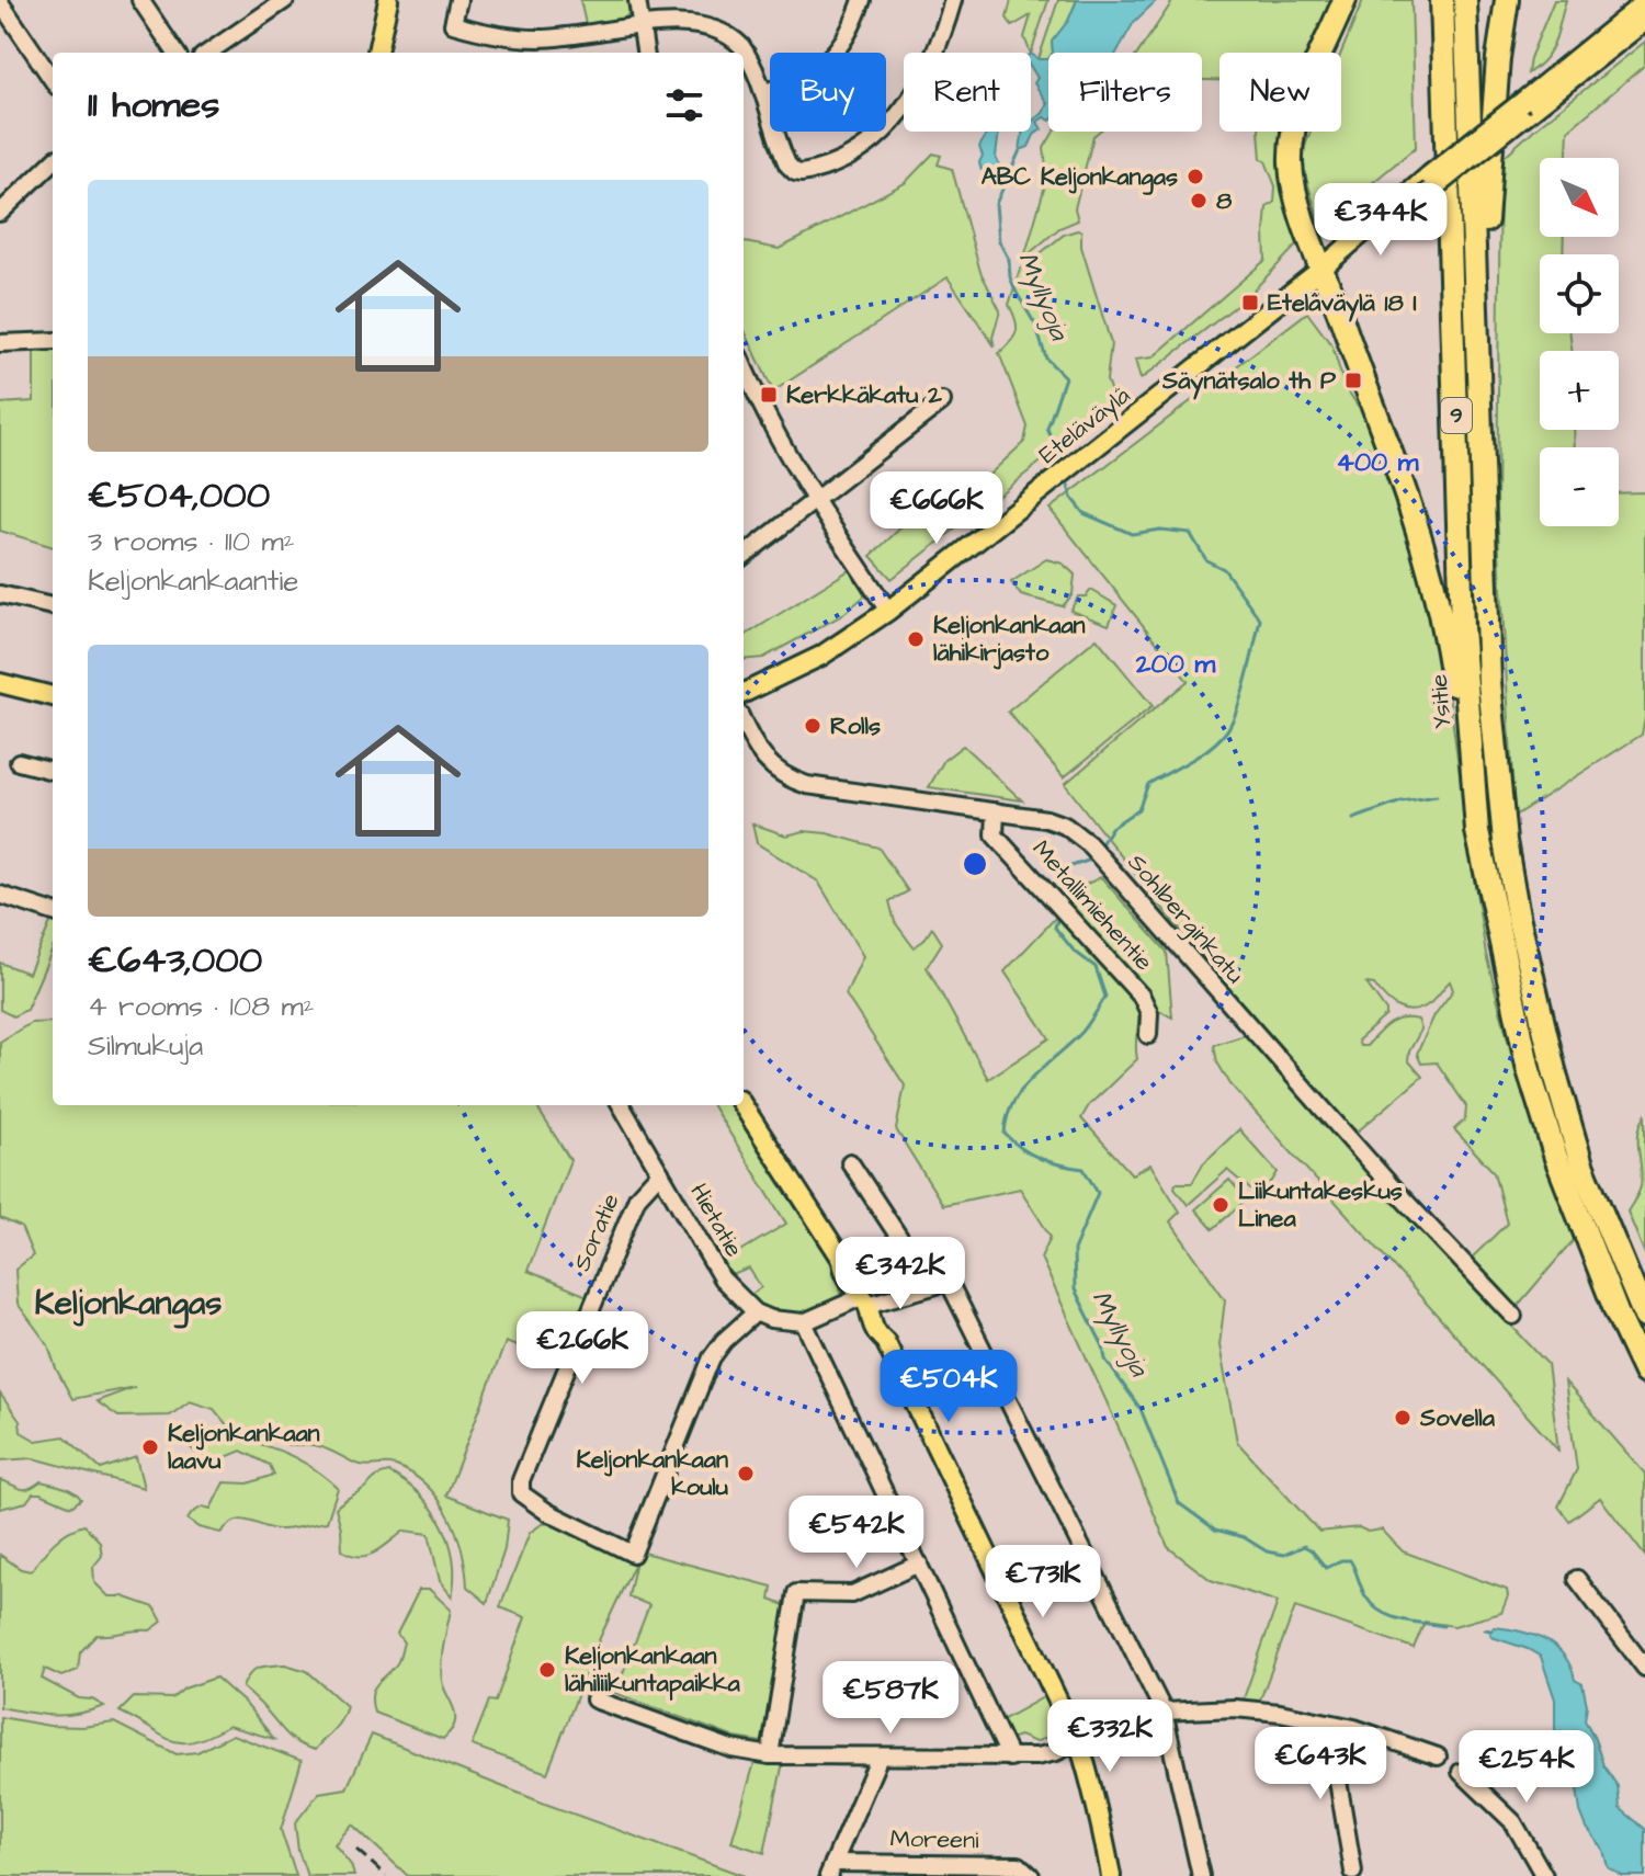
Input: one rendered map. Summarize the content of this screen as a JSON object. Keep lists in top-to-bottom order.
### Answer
{
  "streets": {
    "highway": ["9", "Ysitie"],
    "main road": ["Eteläväylä"],
    "street": [
      "Metallimiehentie",
      "Sohlberginkatu",
      "Hietatie",
      "Soratie",
      "Moreeni"
    ]
  },
  "crossings": [
    ["Metallimiehentie", "Sohlberginkatu"],
    ["Hietatie", "Soratie"]
  ],
  "districts": ["Keljonkangas"],
  "water": ["Myllyoja"],
  "places": {
    "other": [
      "ABC Keljonkangas",
      "8",
      "Keljonkankaan lähikirjasto",
      "Rolls",
      "Liikuntakeskus Linea",
      "Sovella",
      "Keljonkankaan laavu",
      "Keljonkankaan koulu",
      "Keljonkankaan lähiliikuntapaikka"
    ],
    "transit": ["Eteläväylä 18 I", "Säynätsalo th P", "Kerkkäkatu 2"]
  },
  "north": "bottom right",
  "page": {
    "chip": [
      "Buy",
      "Rent",
      "Filters",
      "New"
    ],
    "heading": "11 homes",
    "map_buttons": ["+", "−"],
    "list": [
      {
        "name": "€504,000",
        "note": "3 rooms · 110 m² · Keljonkankaantie"
      },
      {
        "name": "€643,000",
        "note": "4 rooms · 108 m² · Silmukuja"
      }
    ],
    "price": [
      "€344K",
      "€666K",
      "€342K",
      "€266K",
      "€504K",
      "€542K",
      "€731K",
      "€587K",
      "€332K",
      "€643K",
      "€254K"
    ]
  },
  "rings": ["400 m", "200 m"]
}
